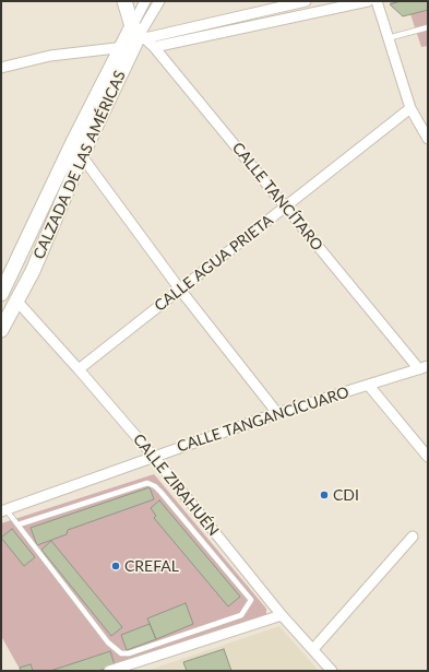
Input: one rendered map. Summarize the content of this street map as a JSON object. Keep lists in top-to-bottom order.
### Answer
{
  "streets": {
    "main road": ["CALZADA DE LAS AMÉRICAS"],
    "street": [
      "CALLE TANCÍTARO",
      "CALLE AGUA PRIETA",
      "CALLE TANGANCÍCUARO",
      "CALLE ZIRAHUÉN"
    ]
  },
  "crossings": [
    ["CALZADA DE LAS AMÉRICAS", "CALLE TANCÍTARO"],
    ["CALZADA DE LAS AMÉRICAS", "CALLE ZIRAHUÉN"],
    ["CALLE TANCÍTARO", "CALLE AGUA PRIETA"],
    ["CALLE TANCÍTARO", "CALLE TANGANCÍCUARO"],
    ["CALLE AGUA PRIETA", "CALLE ZIRAHUÉN"],
    ["CALLE TANGANCÍCUARO", "CALLE ZIRAHUÉN"]
  ],
  "places": ["CDI", "CREFAL"]
}
